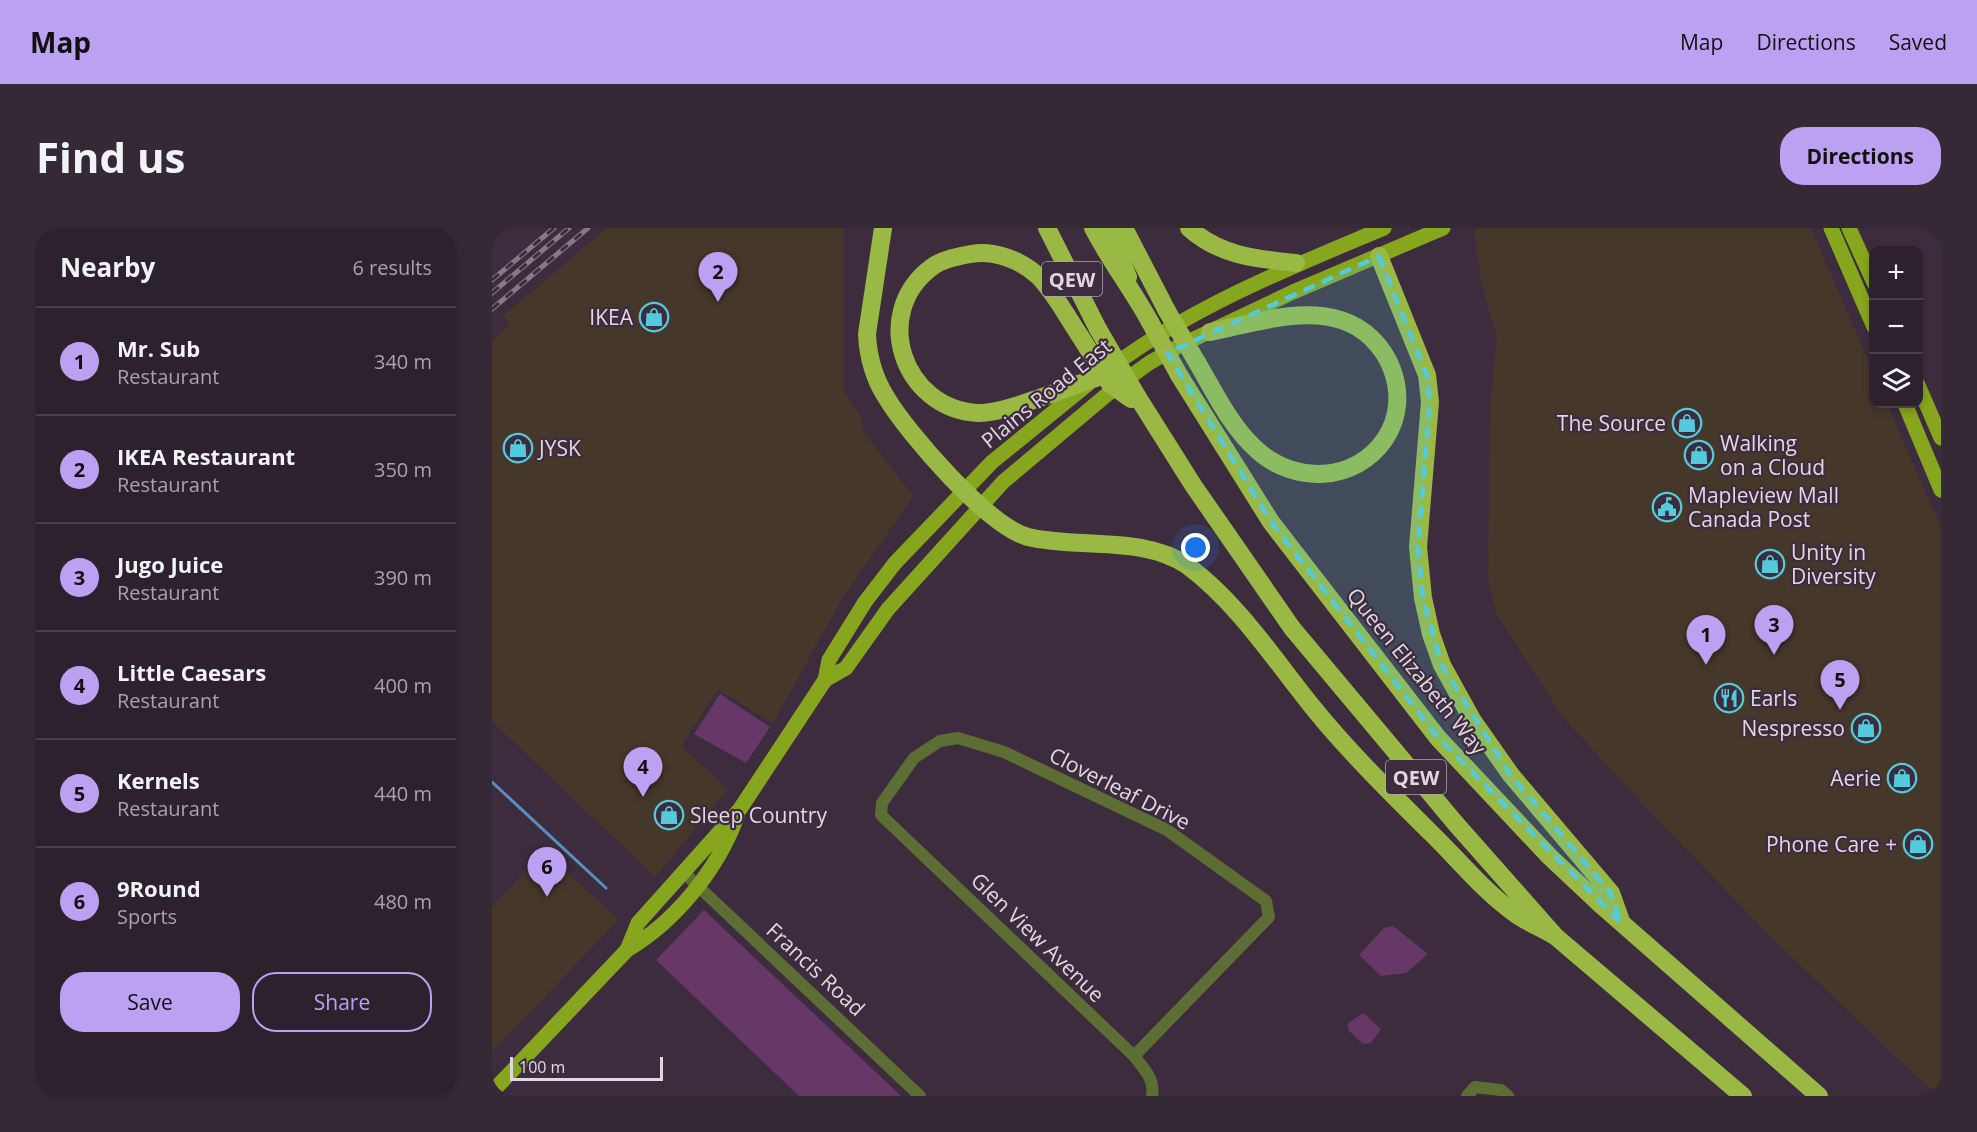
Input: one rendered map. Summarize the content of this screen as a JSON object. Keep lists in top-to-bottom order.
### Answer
{
  "streets": {
    "highway": ["QEW", "Queen Elizabeth Way"],
    "main road": ["Plains Road East"],
    "street": ["Cloverleaf Drive", "Glen View Avenue", "Francis Road"]
  },
  "crossings": [
    ["Plains Road East", "Francis Road"],
    ["Cloverleaf Drive", "Glen View Avenue"]
  ],
  "places": {
    "shop": [
      "IKEA",
      "The Source",
      "JYSK",
      "Walking on a Cloud",
      "Unity in Diversity",
      "Nespresso",
      "Aerie",
      "Sleep Country",
      "Phone Care +"
    ],
    "public building": ["Mapleview Mall Canada Post"],
    "restaurant": ["Earls"]
  },
  "scale_bar": "100 m",
  "page": {
    "header": "Map",
    "nav": ["Map", "Directions", "Saved"],
    "buttons": [
      "Directions",
      ["Save", "Share"]
    ],
    "title": "Find us",
    "heading": ["Nearby", "6 results"],
    "map_buttons": ["+", "−"],
    "pins": [
      "2",
      "3",
      "1",
      "5",
      "4",
      "6"
    ],
    "list": [
      {
        "mark": "1",
        "name": "Mr. Sub",
        "note": "Restaurant",
        "value": "340 m"
      },
      {
        "mark": "2",
        "name": "IKEA Restaurant",
        "note": "Restaurant",
        "value": "350 m"
      },
      {
        "mark": "3",
        "name": "Jugo Juice",
        "note": "Restaurant",
        "value": "390 m"
      },
      {
        "mark": "4",
        "name": "Little Caesars",
        "note": "Restaurant",
        "value": "400 m"
      },
      {
        "mark": "5",
        "name": "Kernels",
        "note": "Restaurant",
        "value": "440 m"
      },
      {
        "mark": "6",
        "name": "9Round",
        "note": "Sports",
        "value": "480 m"
      }
    ],
    "scale": "100 m"
  }
}
